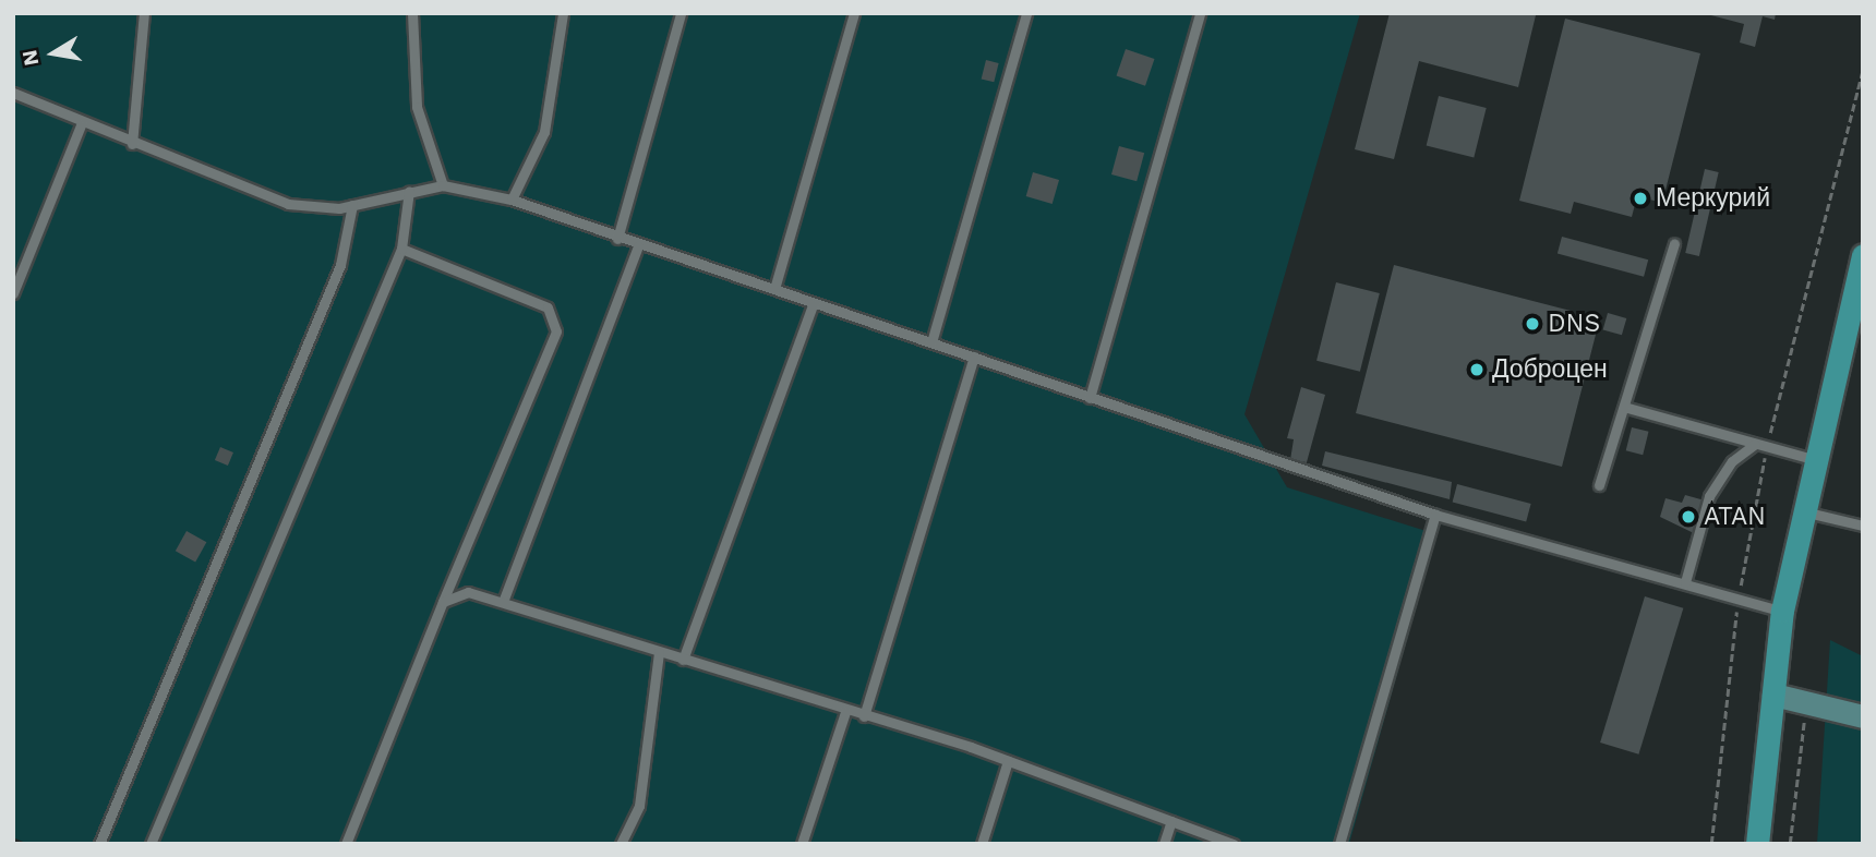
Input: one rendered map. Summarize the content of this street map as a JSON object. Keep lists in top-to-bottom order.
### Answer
{
  "places": [
    "Меркурий",
    "DNS",
    "Доброцен",
    "ATAN"
  ],
  "north": "left"
}
